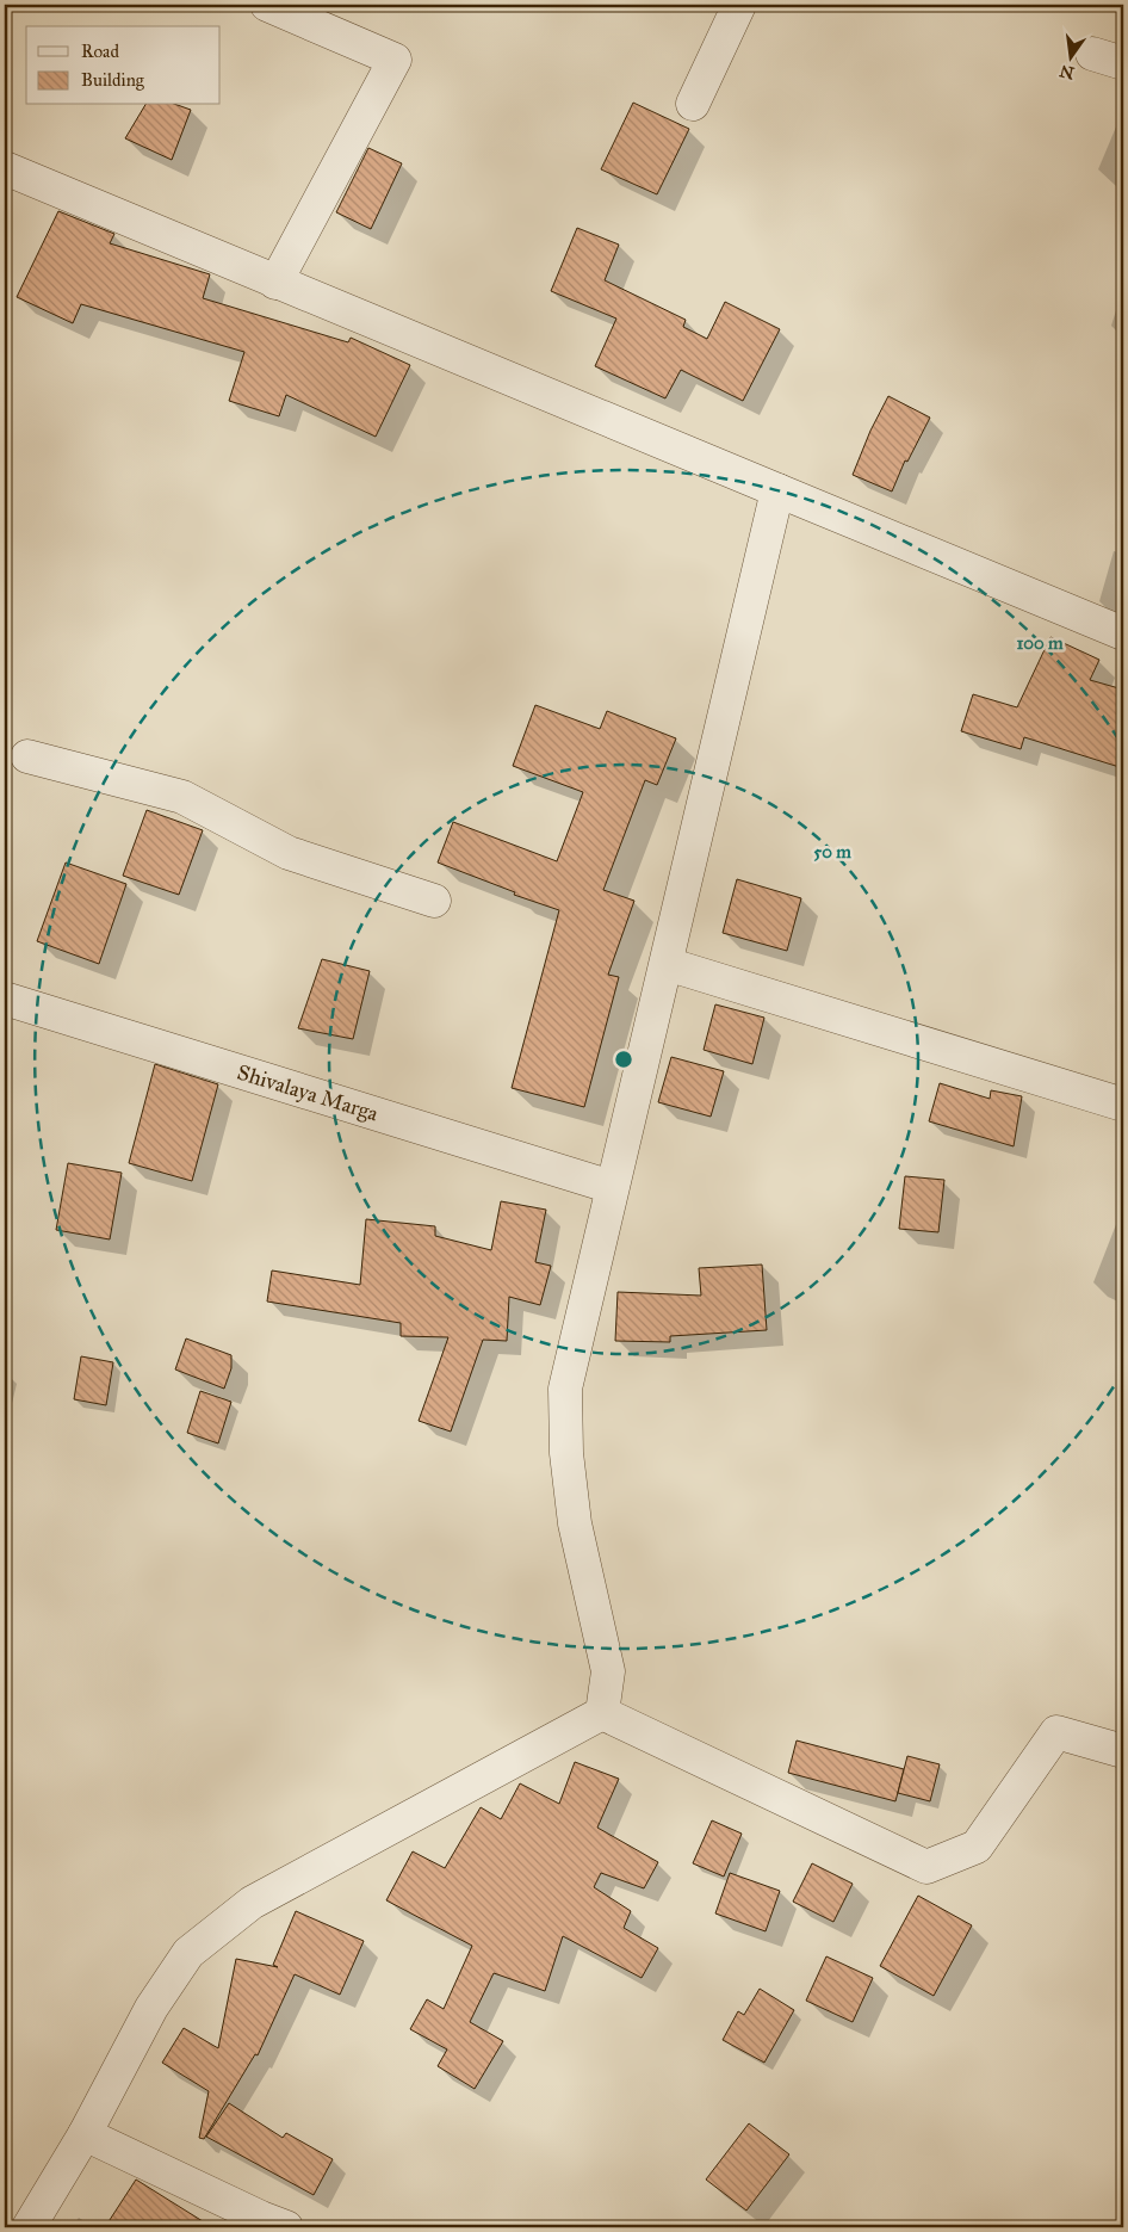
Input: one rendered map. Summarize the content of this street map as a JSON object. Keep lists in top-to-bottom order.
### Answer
{
  "streets": {
    "street": ["Shivalaya Marga"]
  },
  "legend": ["Road", "Building"],
  "north": "bottom",
  "rings": ["100 m", "50 m"]
}
